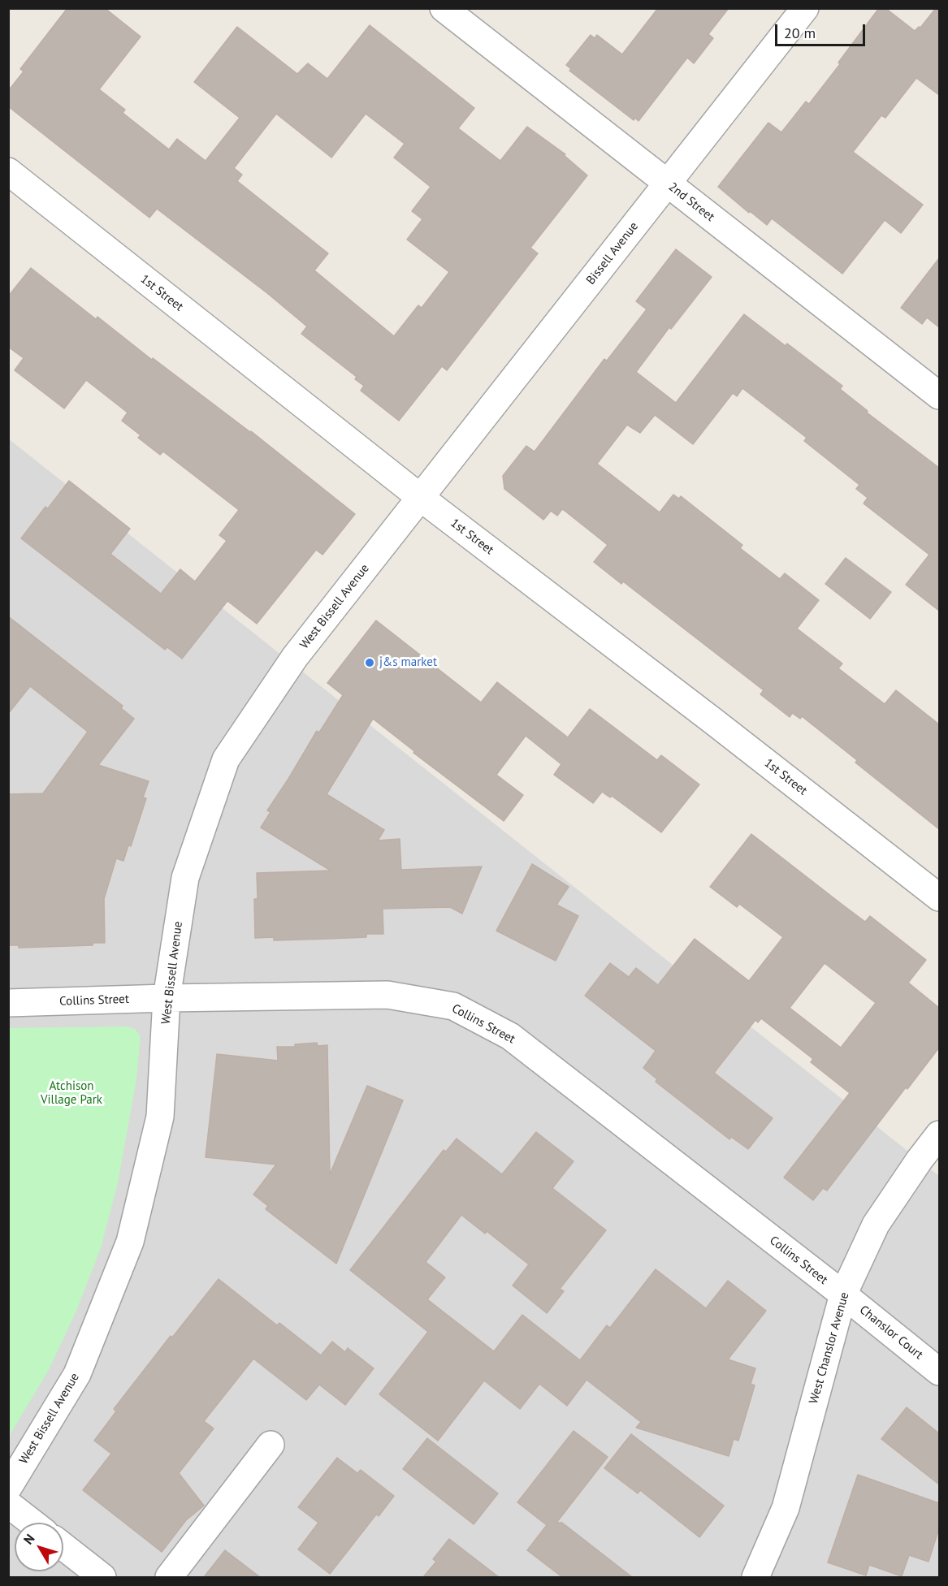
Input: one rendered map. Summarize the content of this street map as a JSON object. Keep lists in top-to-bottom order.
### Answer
{
  "streets": {
    "street": [
      "2nd Street",
      "Bissell Avenue",
      "1st Street",
      "West Bissell Avenue",
      "Collins Street",
      "Chanslor Court",
      "West Chanslor Avenue"
    ]
  },
  "crossings": [
    ["2nd Street", "Bissell Avenue"],
    ["Bissell Avenue", "1st Street"],
    ["Bissell Avenue", "West Bissell Avenue"],
    ["1st Street", "West Bissell Avenue"],
    ["West Bissell Avenue", "Collins Street"],
    ["Collins Street", "Chanslor Court"],
    ["Collins Street", "West Chanslor Avenue"],
    ["Chanslor Court", "West Chanslor Avenue"]
  ],
  "parks": ["Atchison Village Park"],
  "places": ["j&s market"],
  "scale_bar": "20 m",
  "north": "top left"
}
